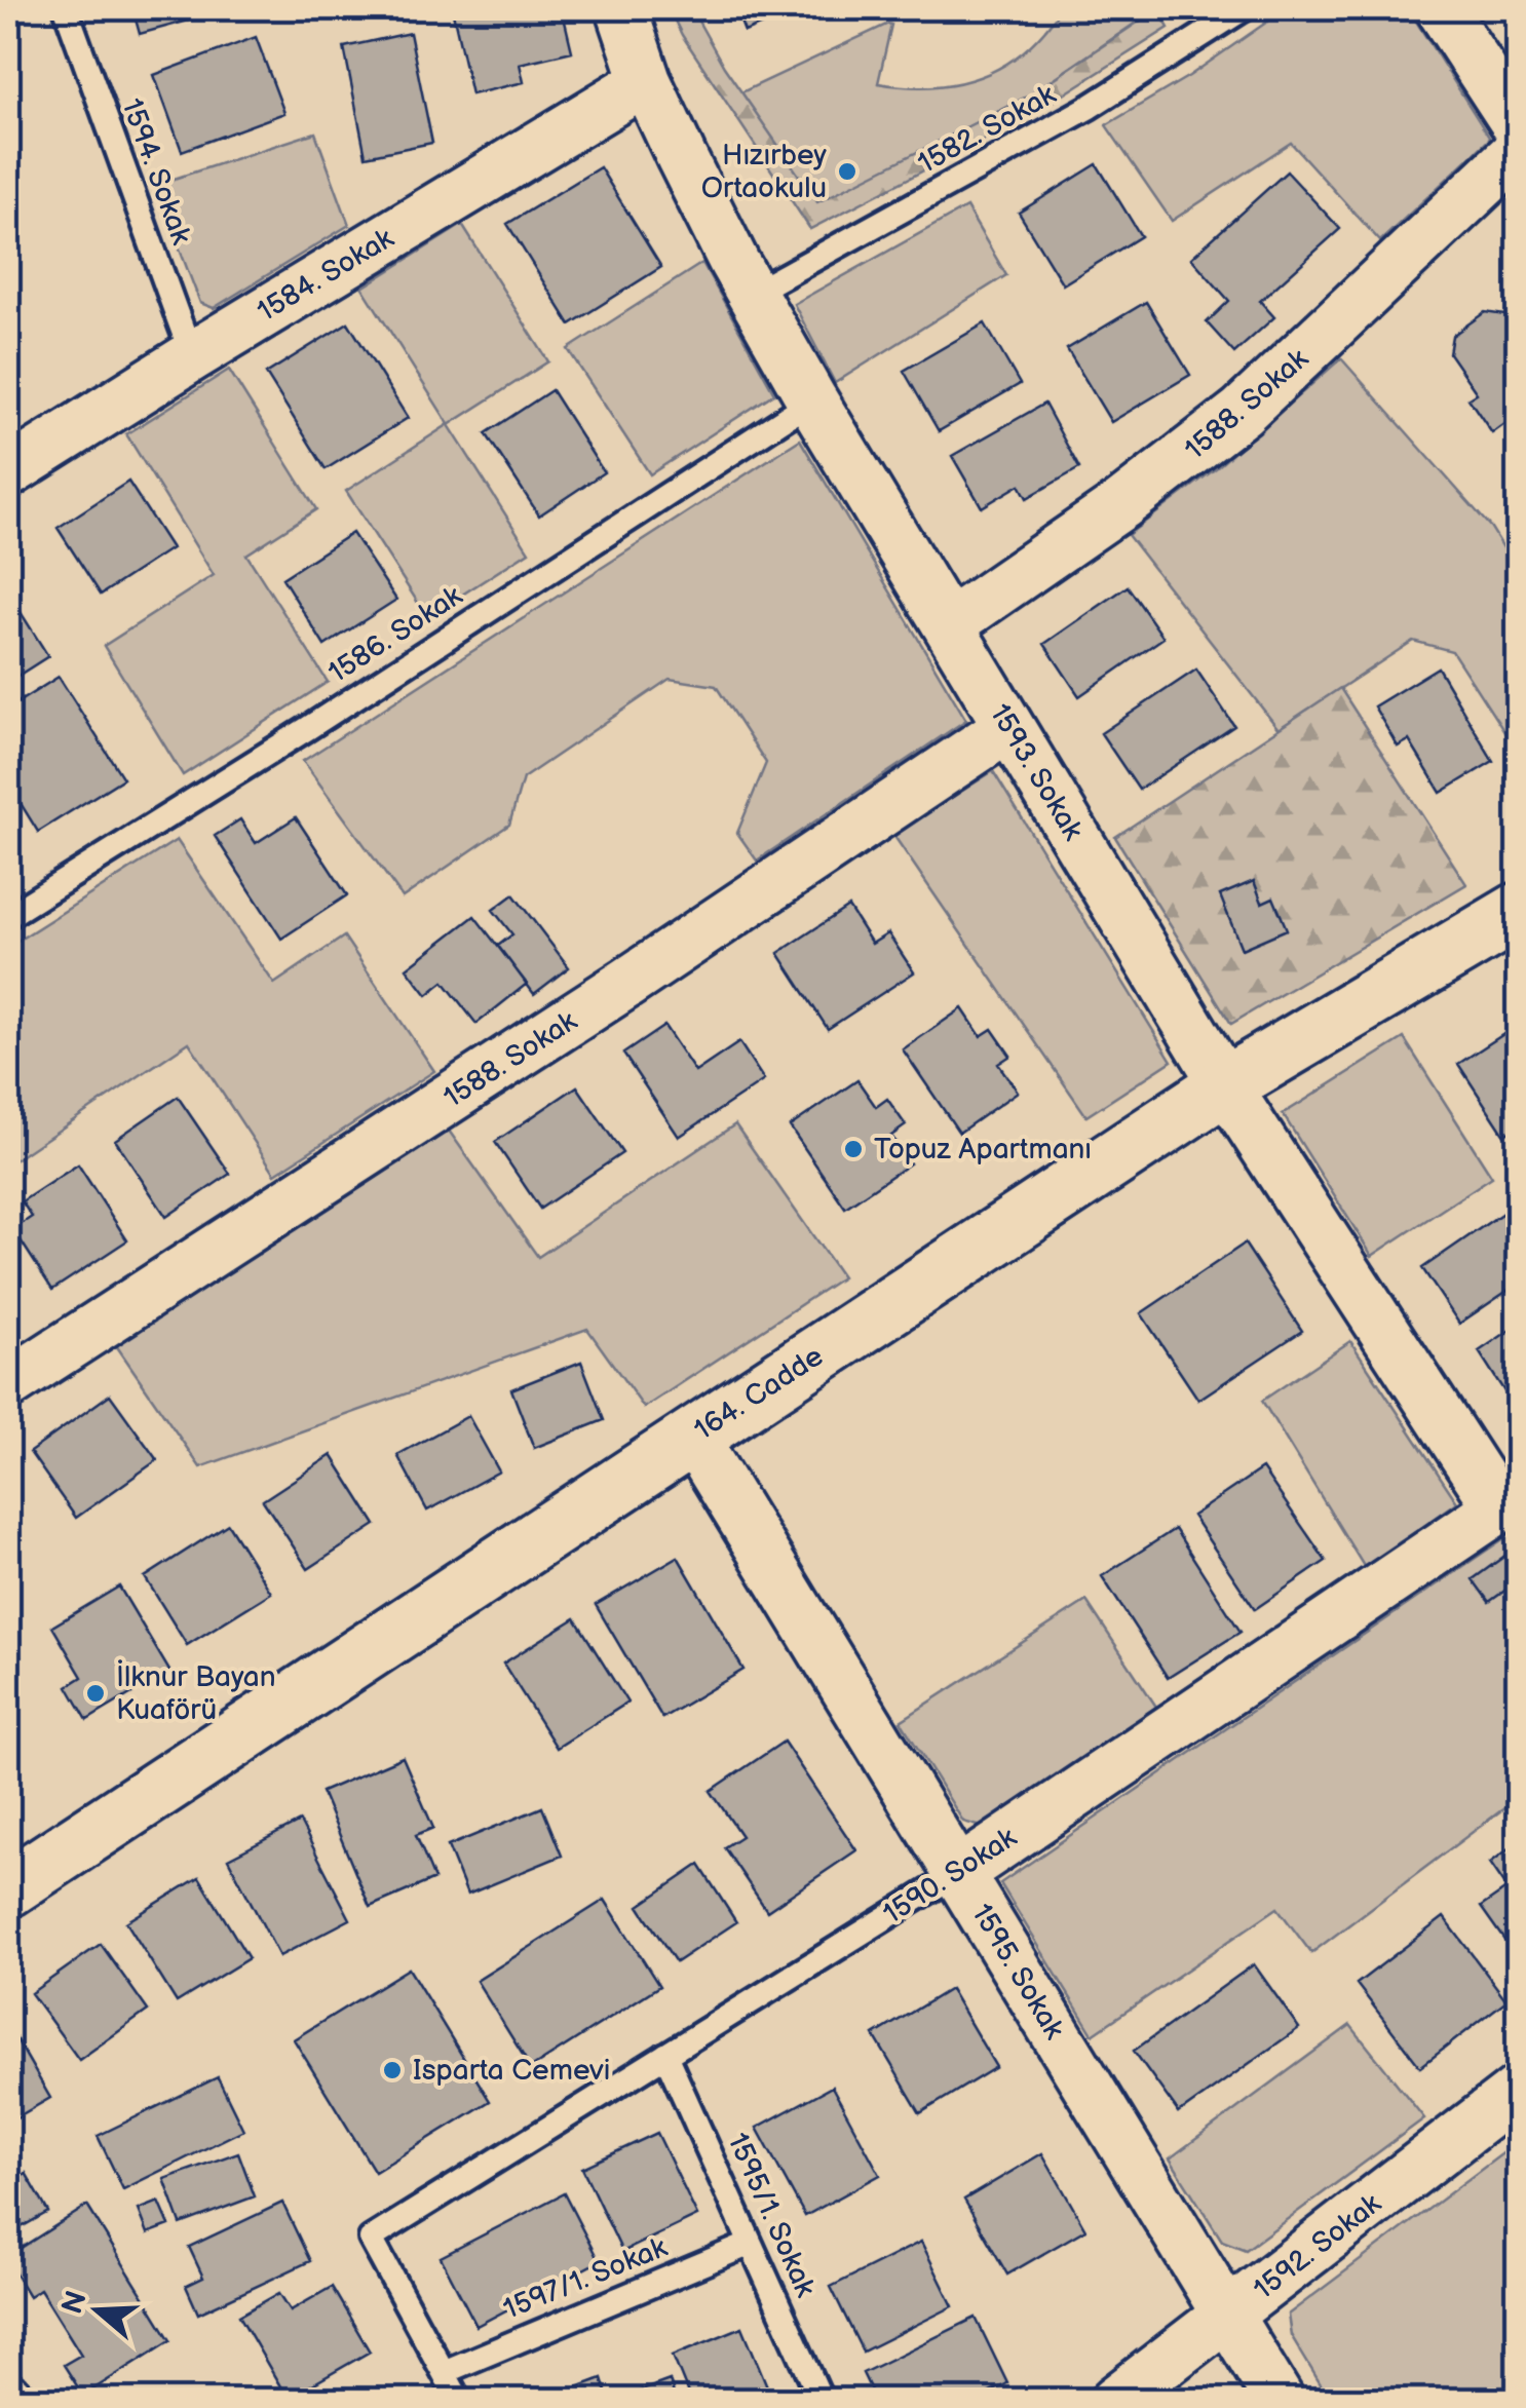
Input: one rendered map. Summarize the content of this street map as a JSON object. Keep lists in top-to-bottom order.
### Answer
{
  "streets": {
    "main road": ["164. Cadde"],
    "street": [
      "1584. Sokak",
      "1588. Sokak",
      "1593. Sokak",
      "1590. Sokak",
      "1595. Sokak",
      "1592. Sokak"
    ],
    "lane": [
      "1582. Sokak",
      "1594. Sokak",
      "1586. Sokak",
      "1595/1. Sokak",
      "1597/1. Sokak"
    ]
  },
  "crossings": [
    ["1582. Sokak", "1593. Sokak"],
    ["1594. Sokak", "1584. Sokak"],
    ["1584. Sokak", "1593. Sokak"],
    ["1588. Sokak", "1593. Sokak"],
    ["1586. Sokak", "1593. Sokak"],
    ["1593. Sokak", "164. Cadde"],
    ["1593. Sokak", "1590. Sokak"],
    ["164. Cadde", "1595. Sokak"],
    ["1590. Sokak", "1595. Sokak"],
    ["1590. Sokak", "1595/1. Sokak"],
    ["1590. Sokak", "1597/1. Sokak"],
    ["1595. Sokak", "1592. Sokak"],
    ["1595/1. Sokak", "1597/1. Sokak"]
  ],
  "places": [
    "Hızırbey Ortaokulu",
    "Topuz Apartmanı",
    "İlknur Bayan Kuaförü",
    "Isparta Cemevi"
  ],
  "north": "left"
}
